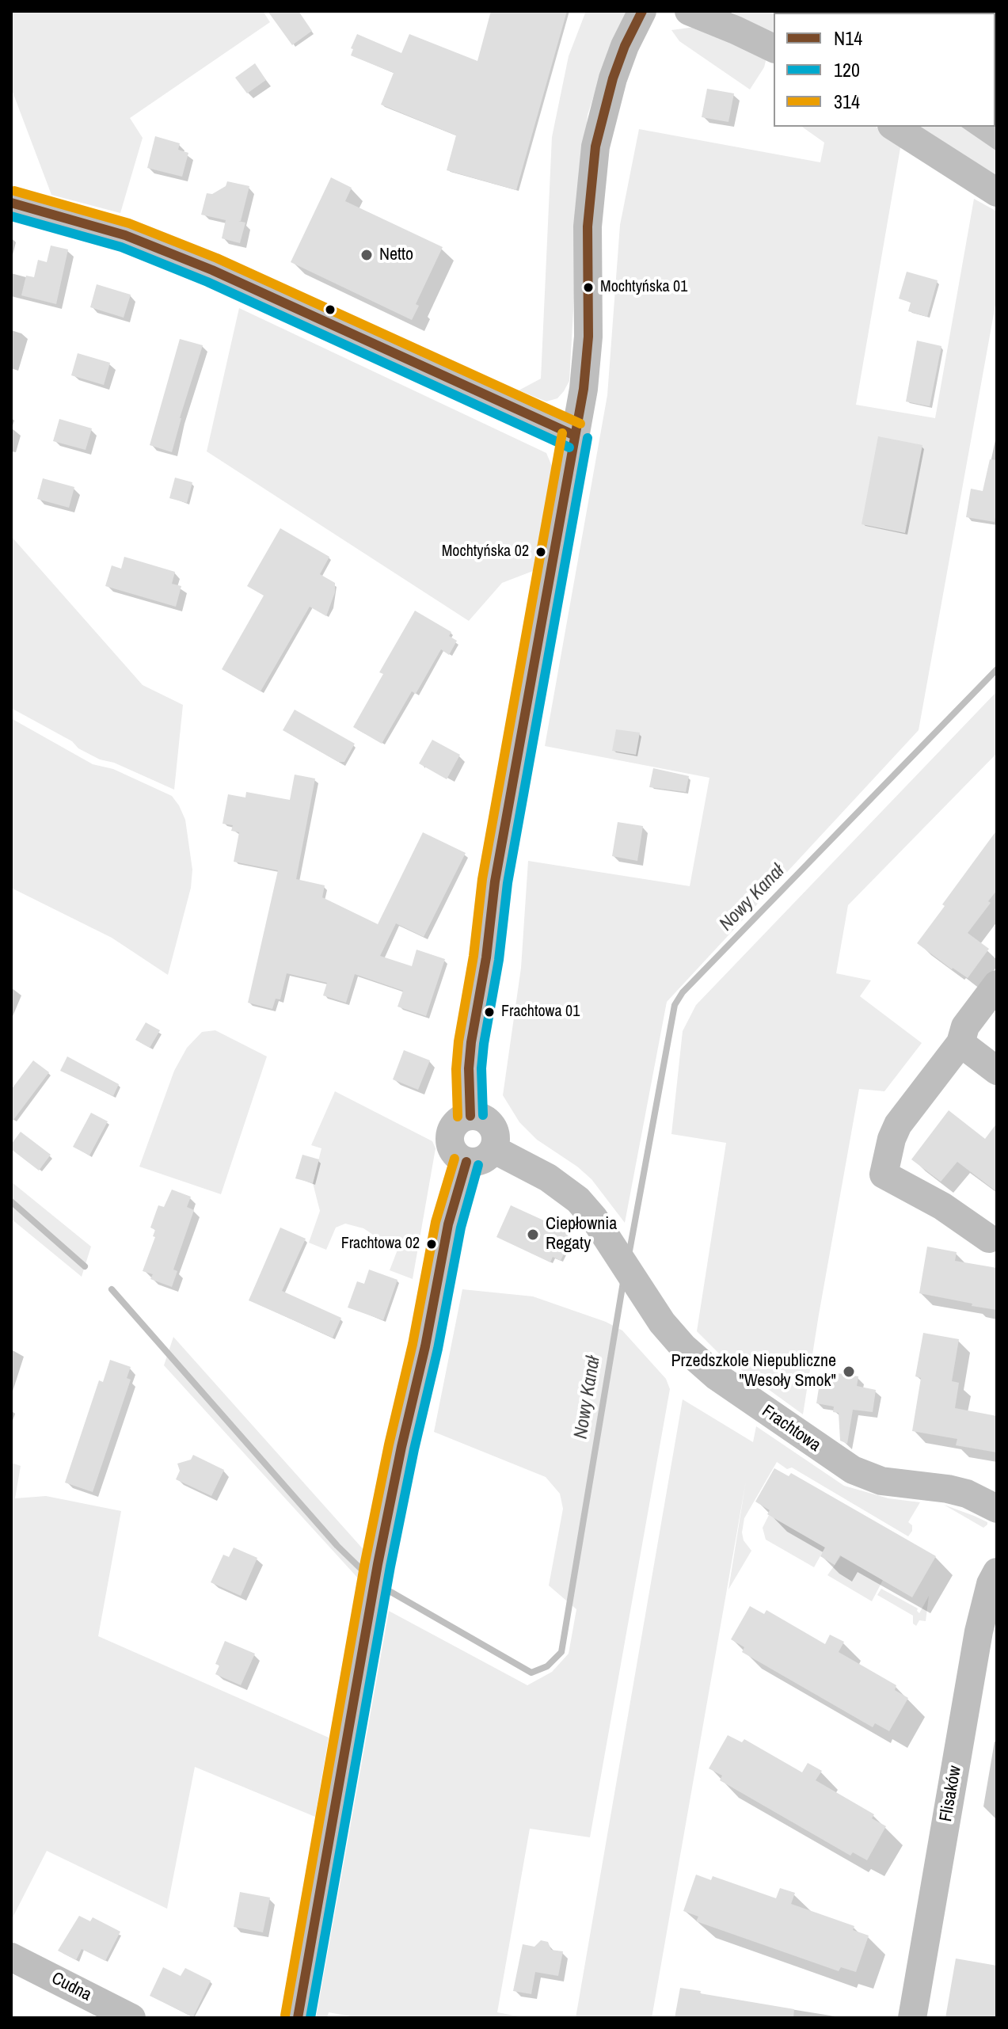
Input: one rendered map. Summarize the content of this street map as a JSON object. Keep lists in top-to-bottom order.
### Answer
{
  "streets": {
    "street": ["Frachtowa", "Flisaków", "Cudna"]
  },
  "water": ["Nowy Kanał"],
  "places": [
    "Netto",
    "Mochtyńska 01",
    "Mochtyńska 02",
    "Frachtowa 01",
    "Ciepłownia Regaty",
    "Frachtowa 02",
    "Przedszkole Niepubliczne \"Wesoły Smok\""
  ],
  "lines": ["transit line N14", "transit line 314", "transit line 120"],
  "legend": ["N14", "120", "314"]
}
